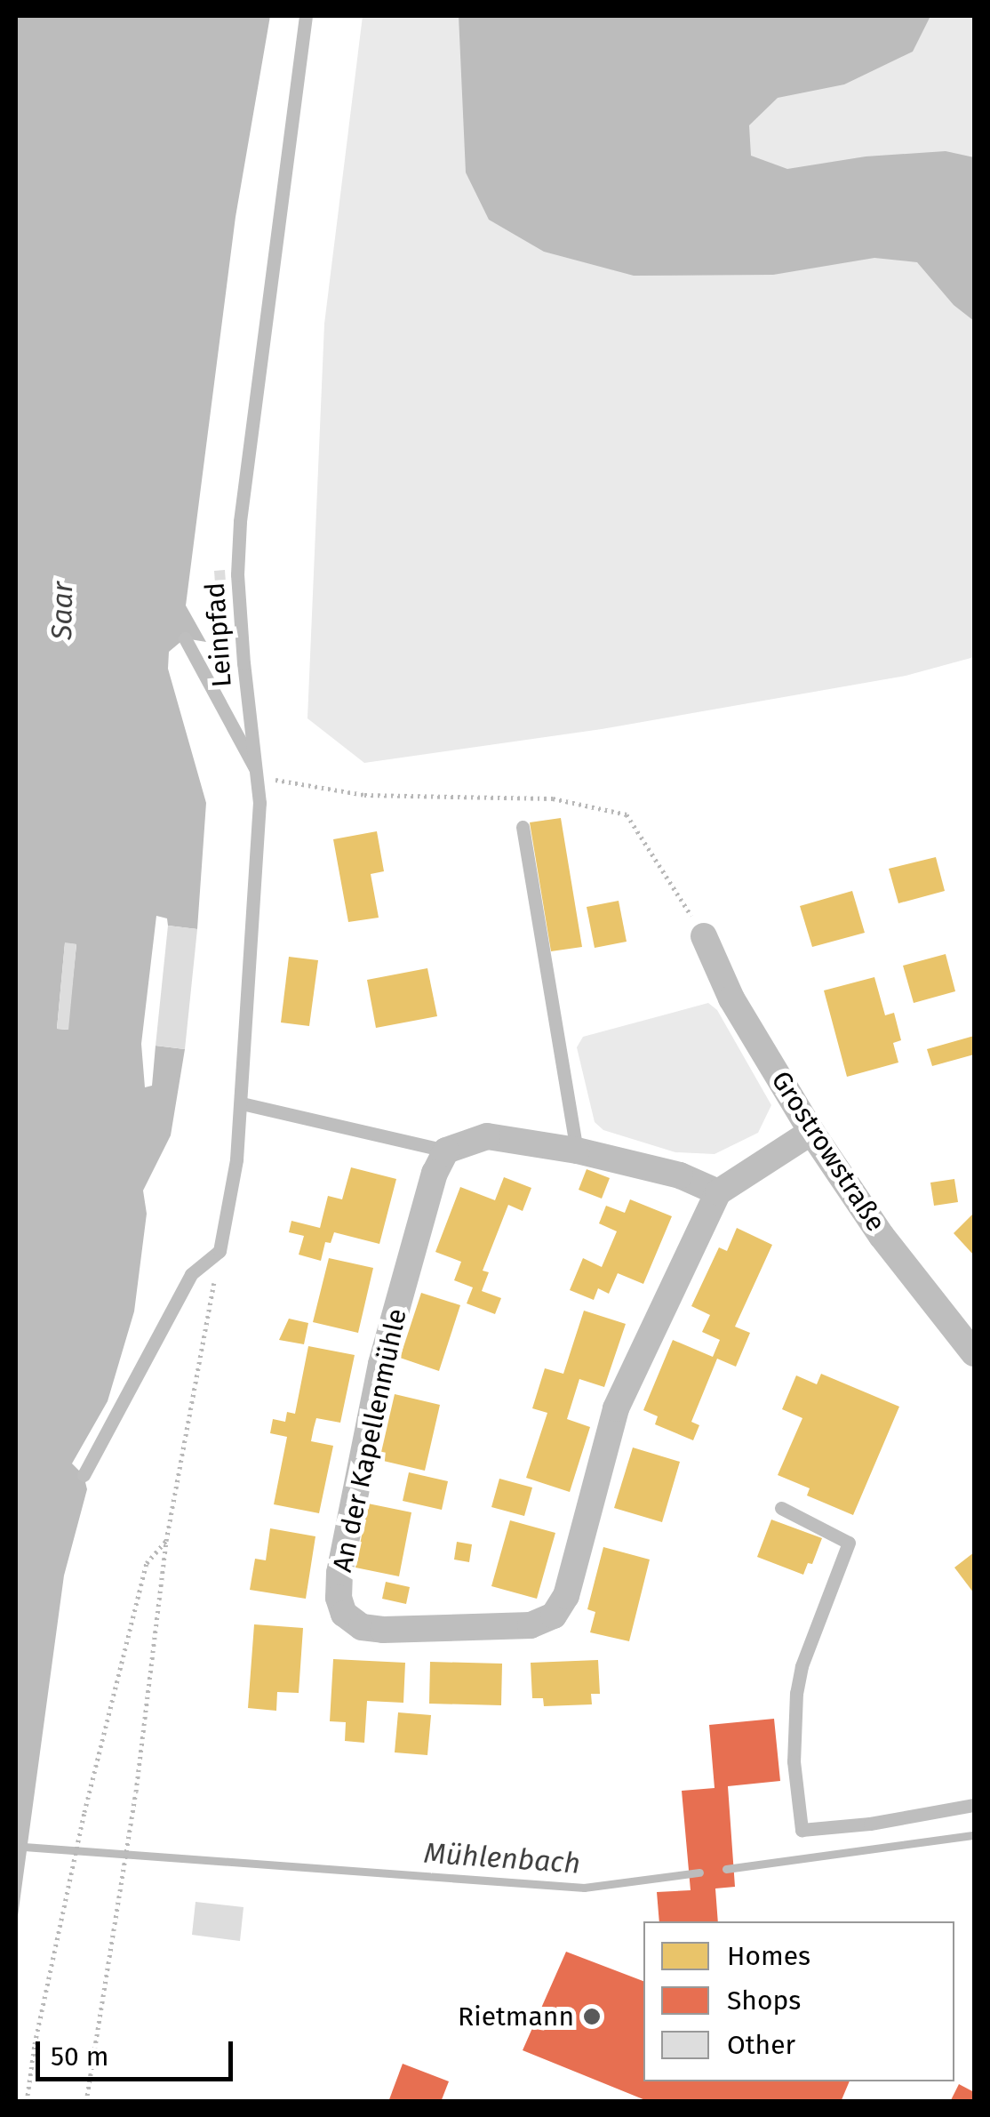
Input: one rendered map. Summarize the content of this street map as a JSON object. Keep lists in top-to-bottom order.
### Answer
{
  "streets": {
    "street": ["Grostrowstraße", "An der Kapellenmühle"],
    "lane": ["Leinpfad"]
  },
  "water": ["Saar", "Mühlenbach"],
  "places": ["Rietmann"],
  "legend": ["Homes", "Shops", "Other"],
  "scale_bar": "50 m"
}
